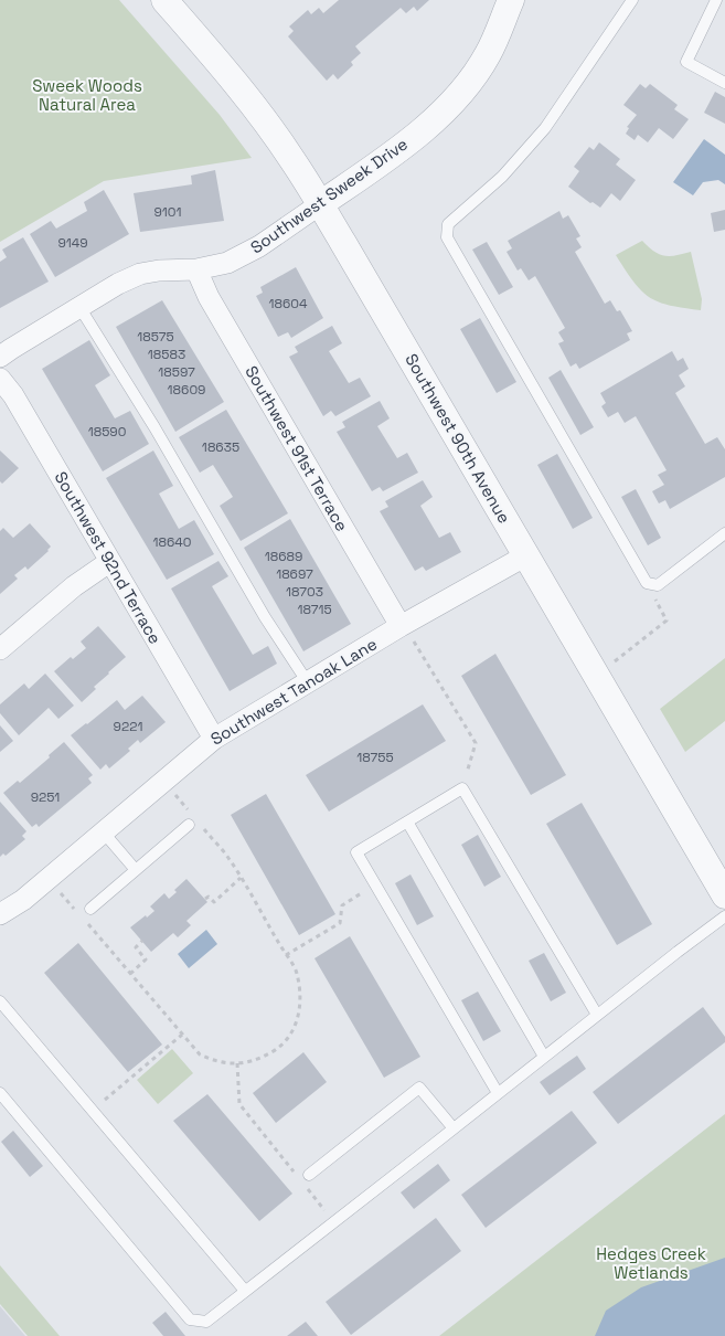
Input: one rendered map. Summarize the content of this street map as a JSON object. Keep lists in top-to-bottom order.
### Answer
{
  "streets": {
    "street": [
      "Southwest Sweek Drive",
      "Southwest 90th Avenue",
      "Southwest 91st Terrace",
      "Southwest 92nd Terrace",
      "Southwest Tanoak Lane"
    ]
  },
  "crossings": [
    ["Southwest Sweek Drive", "Southwest 90th Avenue"],
    ["Southwest Sweek Drive", "Southwest 91st Terrace"],
    ["Southwest 90th Avenue", "Southwest Tanoak Lane"],
    ["Southwest 91st Terrace", "Southwest Tanoak Lane"],
    ["Southwest 92nd Terrace", "Southwest Tanoak Lane"]
  ],
  "parks": ["Sweek Woods Natural Area", "Hedges Creek Wetlands"],
  "house_numbers": [
    "9101",
    "9149",
    "18604",
    "18575",
    "18583",
    "18597",
    "18609",
    "18590",
    "18635",
    "18640",
    "18689",
    "18697",
    "18703",
    "18715",
    "9221",
    "18755",
    "9251"
  ]
}
